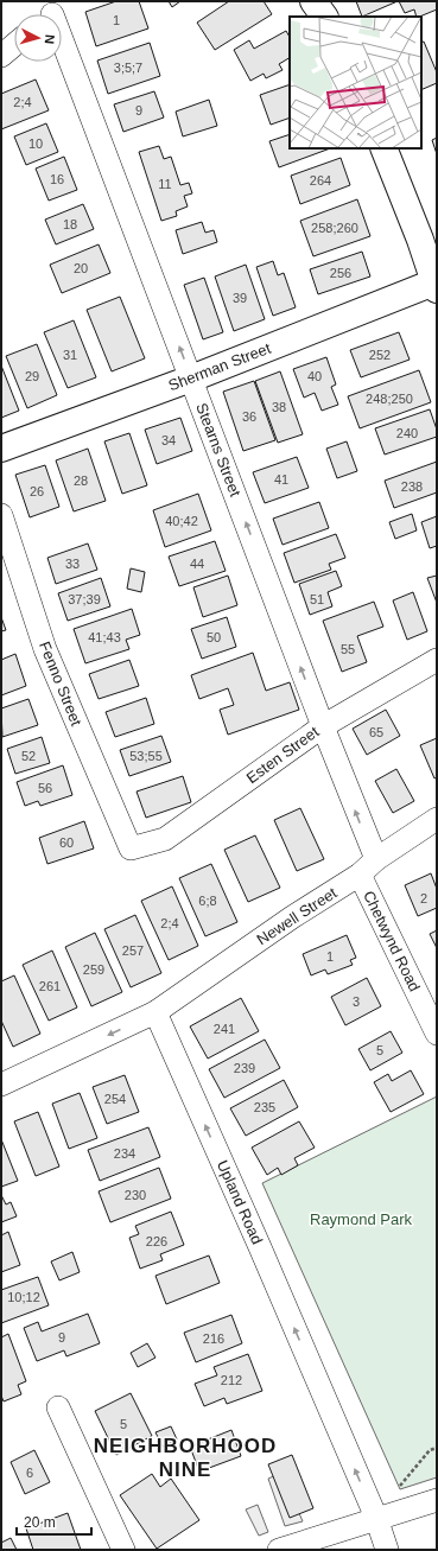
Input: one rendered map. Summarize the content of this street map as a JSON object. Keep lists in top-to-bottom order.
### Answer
{
  "streets": {
    "street": [
      "Sherman Street",
      "Stearns Street",
      "Fenno Street",
      "Esten Street",
      "Newell Street",
      "Chetwynd Road",
      "Upland Road"
    ]
  },
  "crossings": [
    ["Sherman Street", "Stearns Street"],
    ["Stearns Street", "Esten Street"],
    ["Stearns Street", "Newell Street"],
    ["Fenno Street", "Esten Street"],
    ["Newell Street", "Chetwynd Road"],
    ["Newell Street", "Upland Road"]
  ],
  "one_way": ["Stearns Street", "Upland Road"],
  "districts": ["NEIGHBORHOOD NINE"],
  "parks": ["Raymond Park"],
  "house_numbers": [
    "1",
    "3;5;7",
    "2;4",
    "9",
    "10",
    "16",
    "264",
    "11",
    "18",
    "258;260",
    "20",
    "256",
    "39",
    "31",
    "252",
    "29",
    "40",
    "248;250",
    "38",
    "36",
    "240",
    "34",
    "41",
    "28",
    "238",
    "26",
    "40;42",
    "33",
    "44",
    "37;39",
    "51",
    "41;43",
    "50",
    "55",
    "65",
    "52",
    "53;55",
    "56",
    "60",
    "2",
    "6;8",
    "2;4",
    "257",
    "1",
    "259",
    "261",
    "3",
    "241",
    "5",
    "239",
    "254",
    "235",
    "234",
    "230",
    "226",
    "10;12",
    "9",
    "216",
    "212",
    "5",
    "6"
  ],
  "scale_bar": "20 m",
  "north": "right"
}
